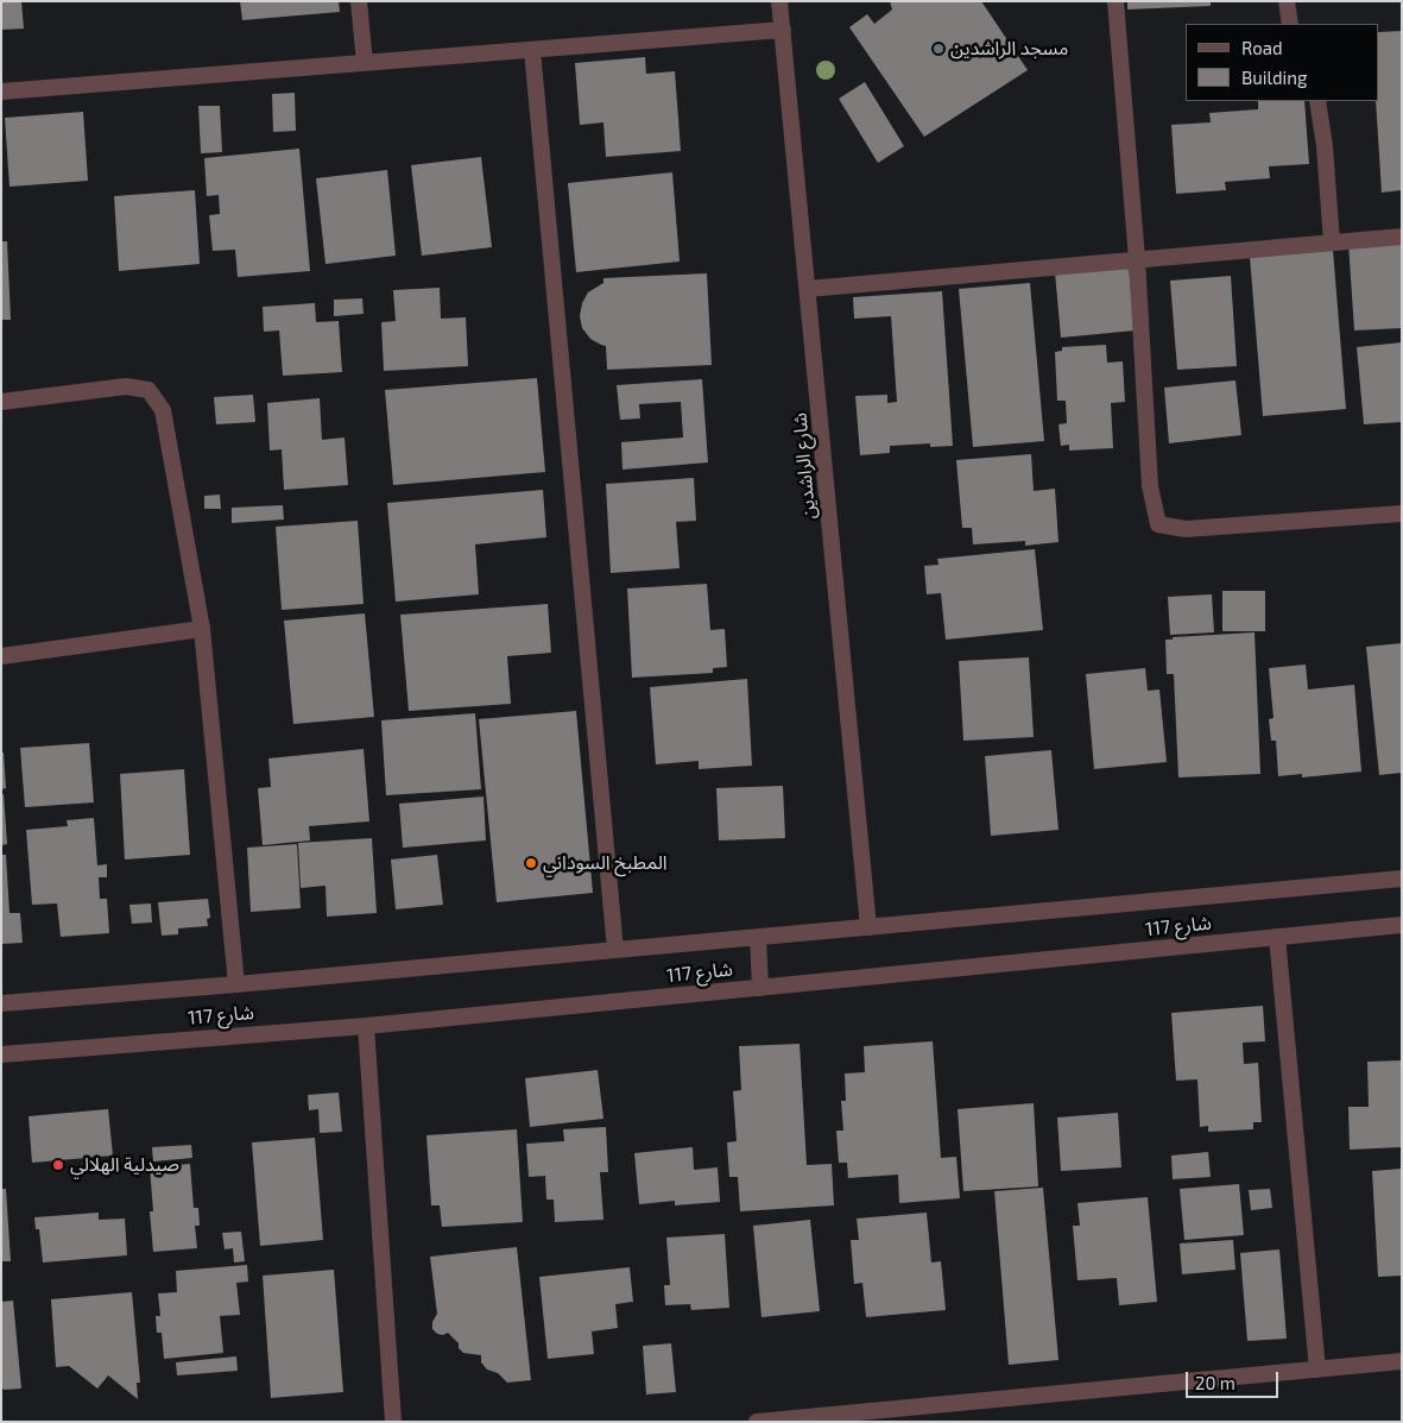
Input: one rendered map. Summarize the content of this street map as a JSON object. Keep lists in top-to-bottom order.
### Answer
{
  "streets": {
    "street": ["شارع الراشدين", "شارع 117"]
  },
  "crossings": [
    ["شارع الراشدين", "شارع 117"]
  ],
  "places": ["مسجد الراشدين", "المطبخ السوداني", "صيدلية الهلالي"],
  "legend": ["Road", "Building"],
  "scale_bar": "20 m"
}
